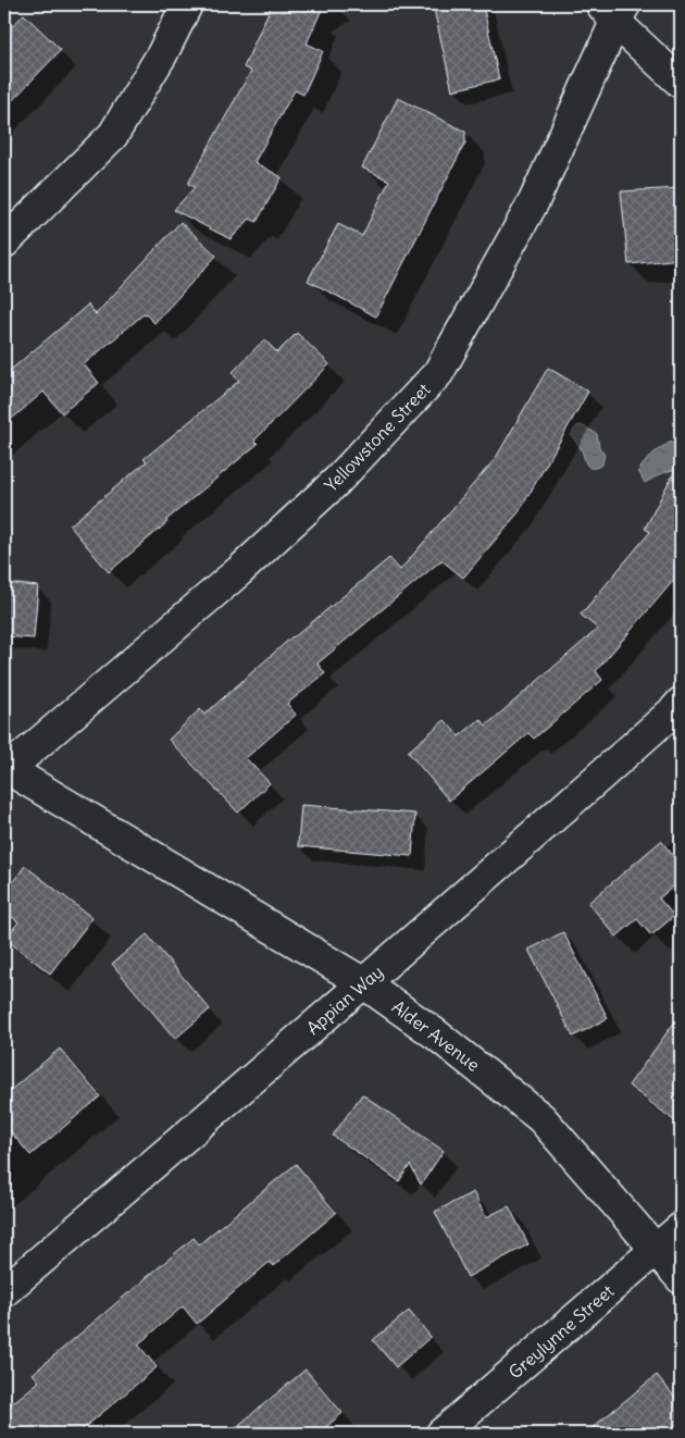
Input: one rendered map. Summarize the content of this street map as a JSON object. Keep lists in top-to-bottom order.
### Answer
{
  "streets": {
    "street": [
      "Yellowstone Street",
      "Appian Way",
      "Alder Avenue",
      "Greylynne Street"
    ]
  },
  "crossings": [
    ["Yellowstone Street", "Alder Avenue"],
    ["Appian Way", "Alder Avenue"],
    ["Alder Avenue", "Greylynne Street"]
  ]
}
